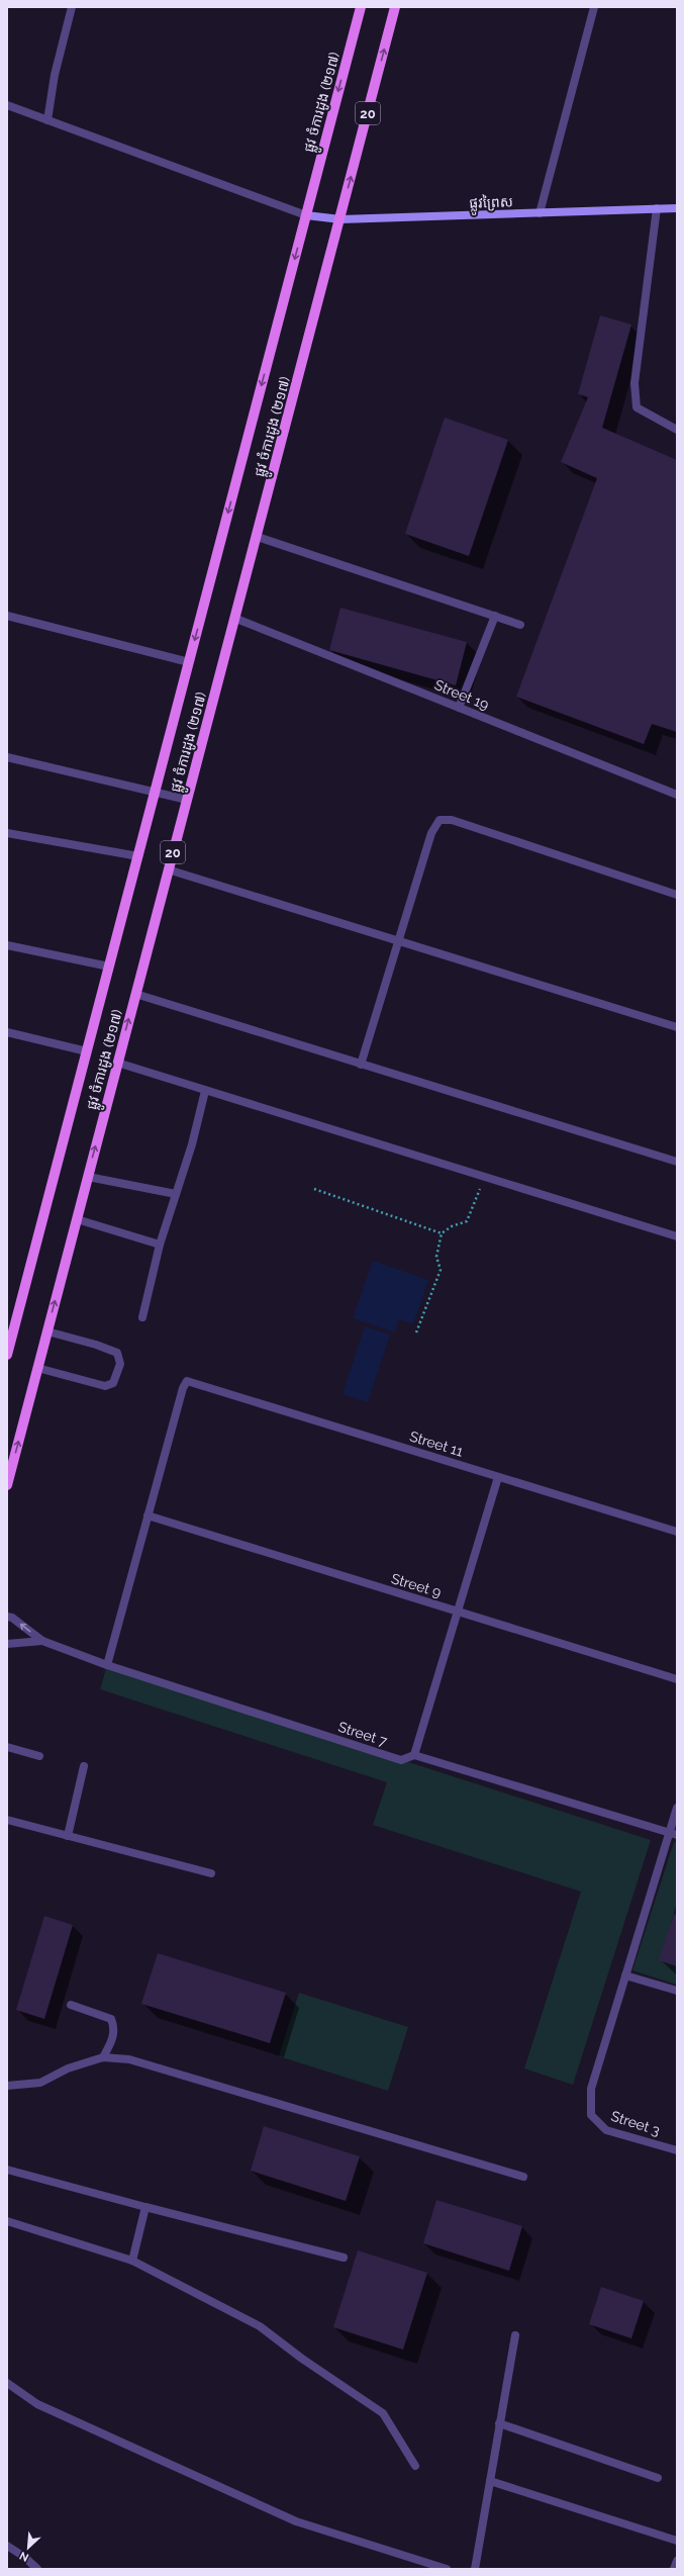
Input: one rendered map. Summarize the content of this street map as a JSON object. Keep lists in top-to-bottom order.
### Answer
{
  "streets": {
    "main road": ["ផ្លូវ ចំការដូង (២១៧)", "20", "ផ្លូវព្រៃស"],
    "street": [
      "Street 19",
      "Street 11",
      "Street 9",
      "Street 7",
      "Street 3"
    ]
  },
  "crossings": [
    ["ផ្លូវ ចំការដូង (២១៧)", "ផ្លូវព្រៃស"],
    ["ផ្លូវ ចំការដូង (២១៧)", "Street 19"],
    ["Street 11", "Street 9"]
  ],
  "north": "bottom left"
}
